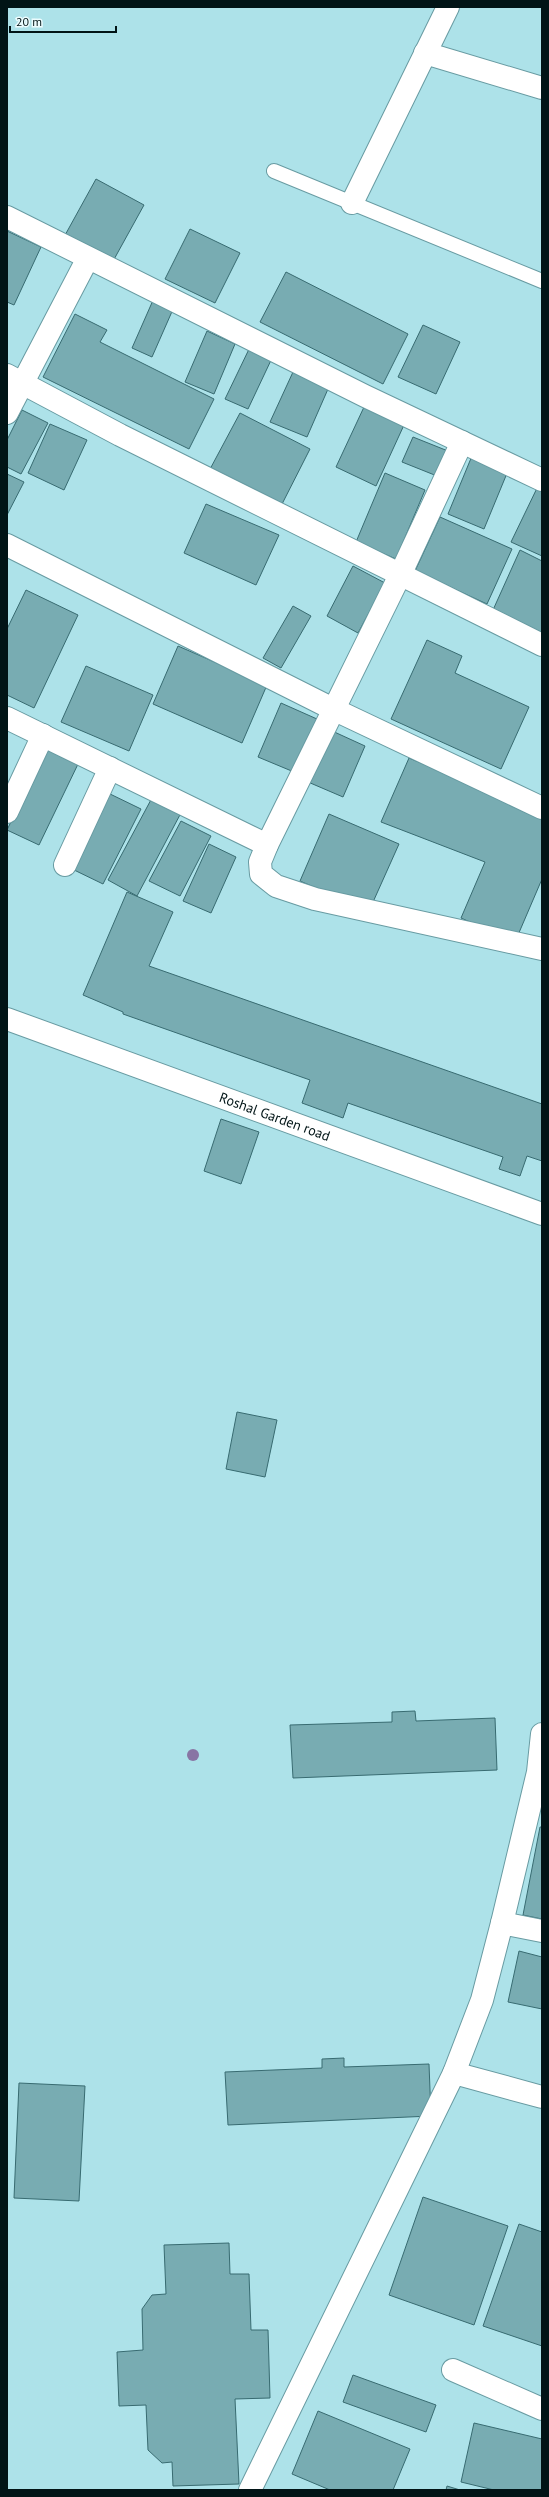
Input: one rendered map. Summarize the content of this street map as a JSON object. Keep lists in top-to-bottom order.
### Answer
{
  "streets": {
    "street": ["Roshal Garden road"]
  },
  "scale_bar": "20 m"
}
